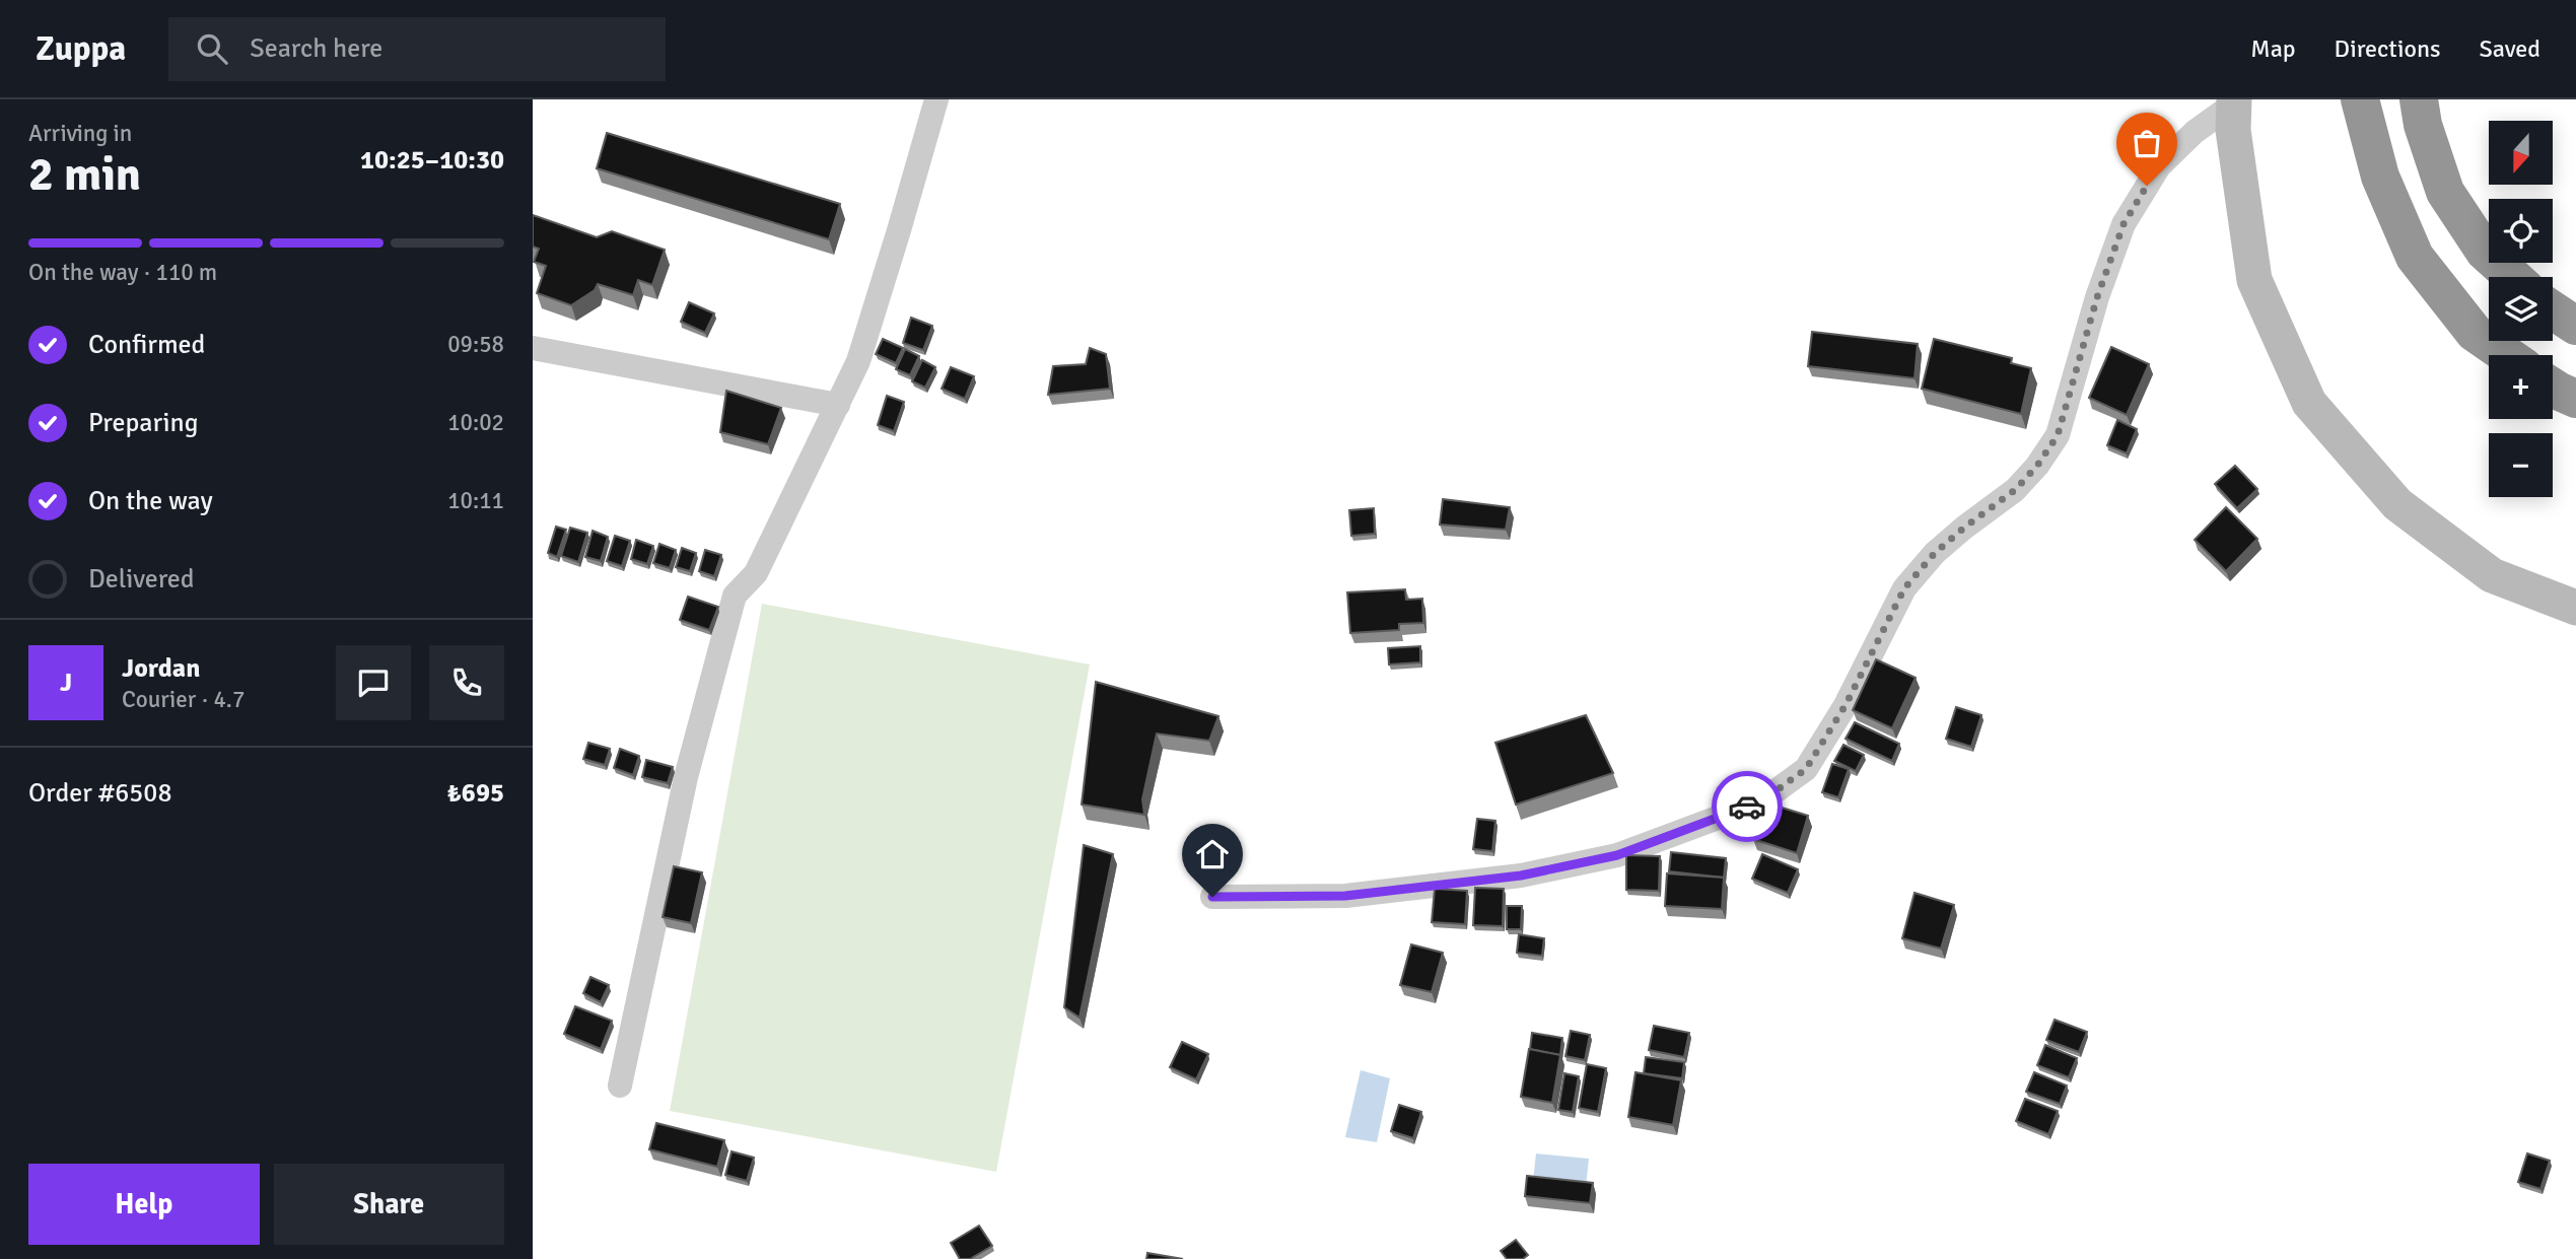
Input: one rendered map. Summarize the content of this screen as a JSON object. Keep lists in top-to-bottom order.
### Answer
{
  "north": "bottom",
  "page": {
    "header": "Zuppa",
    "search": "Search here",
    "nav": ["Map", "Directions", "Saved"],
    "heading": ["2 min", "Arriving in", "10:25–10:30"],
    "panel": [
      "Jordan",
      "Courier · 4.7",
      "Order #6508",
      "₺695"
    ],
    "map_buttons": ["+", "−"],
    "bar": "On the way · 110 m",
    "list": [
      ["Confirmed", "09:58"],
      ["Preparing", "10:02"],
      ["On the way", "10:11"],
      "Delivered"
    ],
    "round": "J",
    "buttons": ["Help", "Share"]
  }
}
